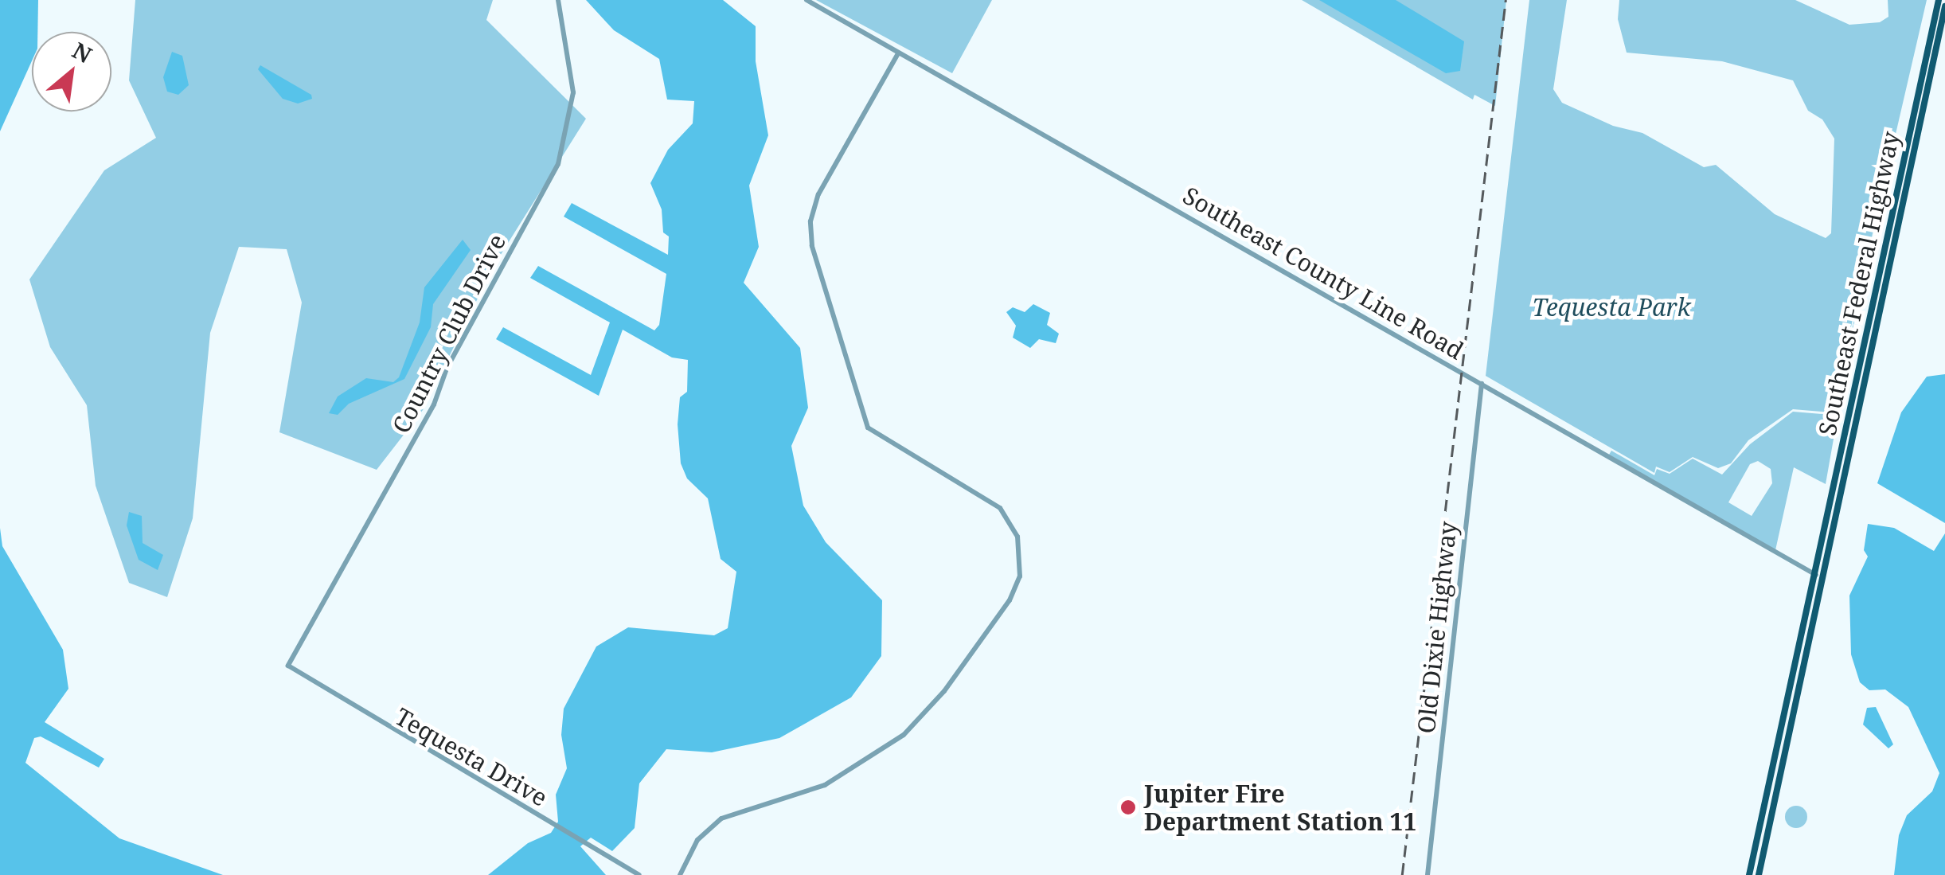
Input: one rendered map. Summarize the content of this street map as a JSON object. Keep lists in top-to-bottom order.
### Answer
{
  "streets": {
    "main road": ["Southeast Federal Highway"],
    "street": [
      "Southeast County Line Road",
      "Country Club Drive",
      "Old Dixie Highway",
      "Tequesta Drive"
    ]
  },
  "crossings": [
    ["Southeast County Line Road", "Southeast Federal Highway"],
    ["Southeast County Line Road", "Old Dixie Highway"],
    ["Country Club Drive", "Tequesta Drive"]
  ],
  "parks": ["Tequesta Park"],
  "places": ["Jupiter Fire Department Station 11"],
  "north": "top right"
}
